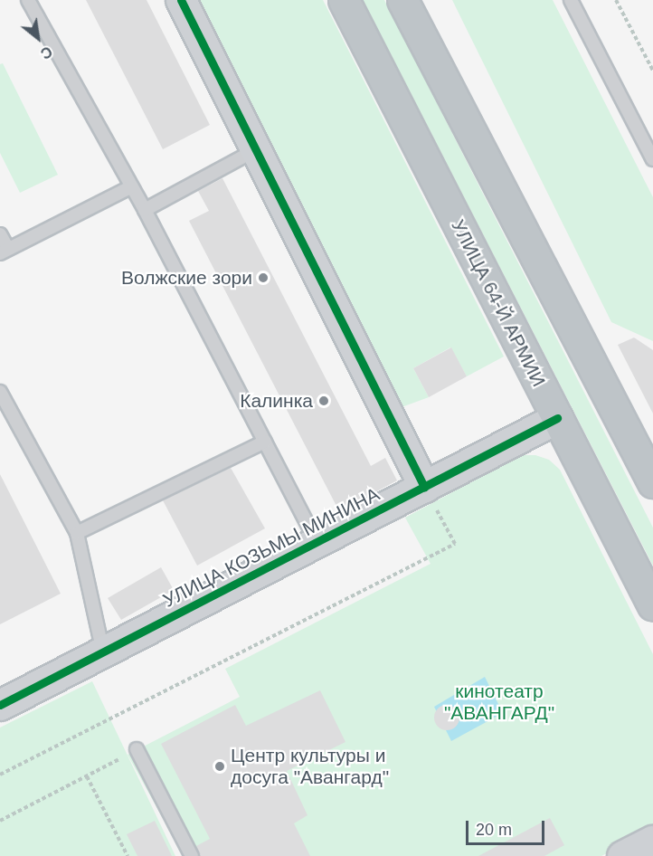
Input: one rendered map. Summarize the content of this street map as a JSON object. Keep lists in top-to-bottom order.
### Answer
{
  "streets": {
    "highway": ["УЛИЦА 64-Й АРМИИ"],
    "street": ["УЛИЦА КОЗЬМЫ МИНИНА"]
  },
  "crossings": [
    ["УЛИЦА 64-Й АРМИИ", "УЛИЦА КОЗЬМЫ МИНИНА"]
  ],
  "parks": ["кинотеатр \"АВАНГАРД\""],
  "places": ["Волжские зори", "Калинка", "Центр культуры и досуга \"Авангард\""],
  "scale_bar": "20 m",
  "north": "bottom right"
}
